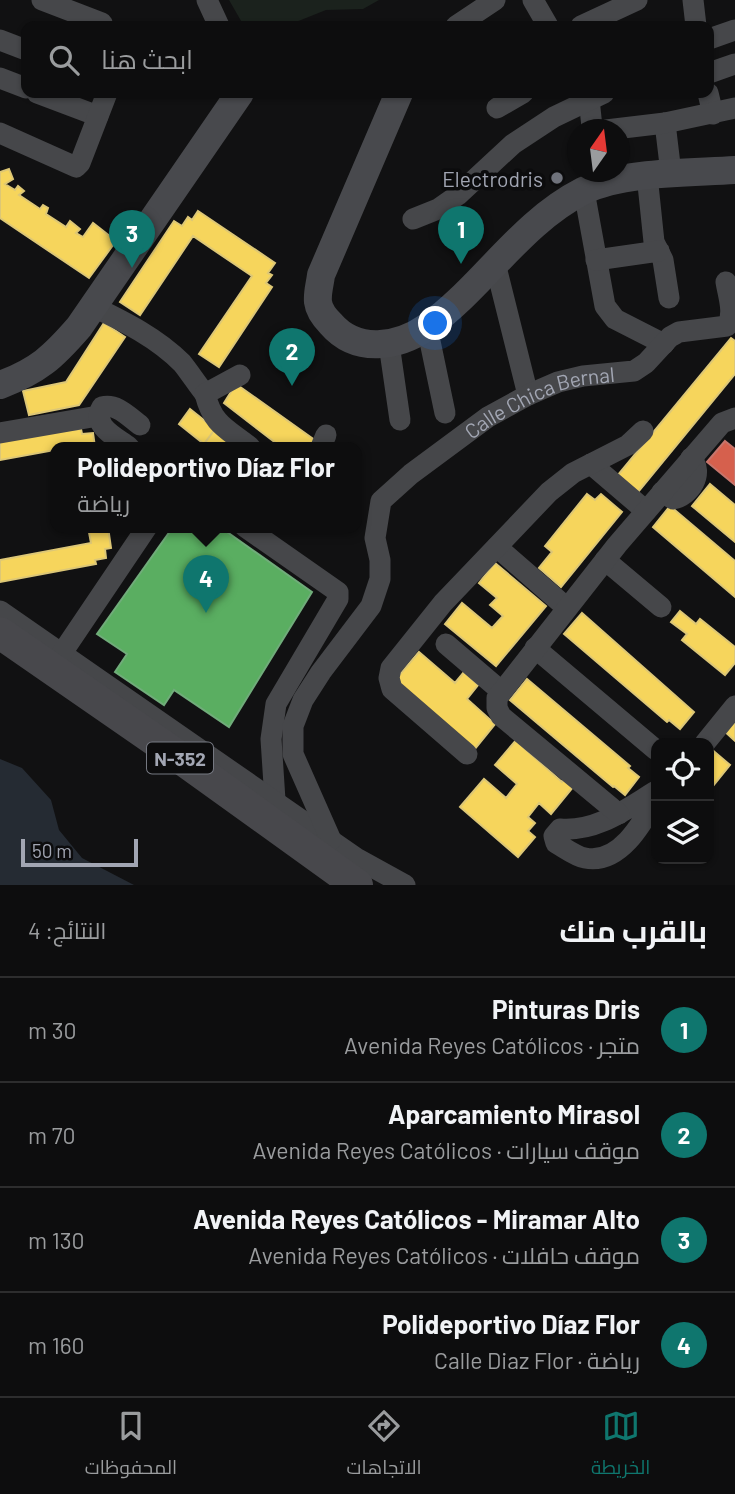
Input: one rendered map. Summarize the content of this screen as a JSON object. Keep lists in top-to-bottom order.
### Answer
{
  "streets": {
    "highway": ["N-352"],
    "street": ["Calle Chica Bernal"]
  },
  "places": ["Electrodris"],
  "scale_bar": "50 m",
  "north": "top",
  "page": {
    "search": "ابحث هنا",
    "pins": [
      "1",
      "3",
      "2",
      "4"
    ],
    "popup": ["Polideportivo Díaz Flor", "رياضة"],
    "scale": "50 m",
    "heading": ["بالقرب منك", "النتائج: 4"],
    "list": [
      {
        "mark": "1",
        "name": "Pinturas Dris",
        "note": "متجر · Avenida Reyes Católicos",
        "value": "30 m"
      },
      {
        "mark": "2",
        "name": "Aparcamiento Mirasol",
        "note": "موقف سيارات · Avenida Reyes Católicos",
        "value": "70 m"
      },
      {
        "mark": "3",
        "name": "Avenida Reyes Católicos - Miramar Alto",
        "note": "موقف حافلات · Avenida Reyes Católicos",
        "value": "130 m"
      },
      {
        "mark": "4",
        "name": "Polideportivo Díaz Flor",
        "note": "رياضة · Calle Diaz Flor",
        "value": "160 m"
      }
    ],
    "nav": ["الخريطة", "الاتجاهات", "المحفوظات"]
  }
}
